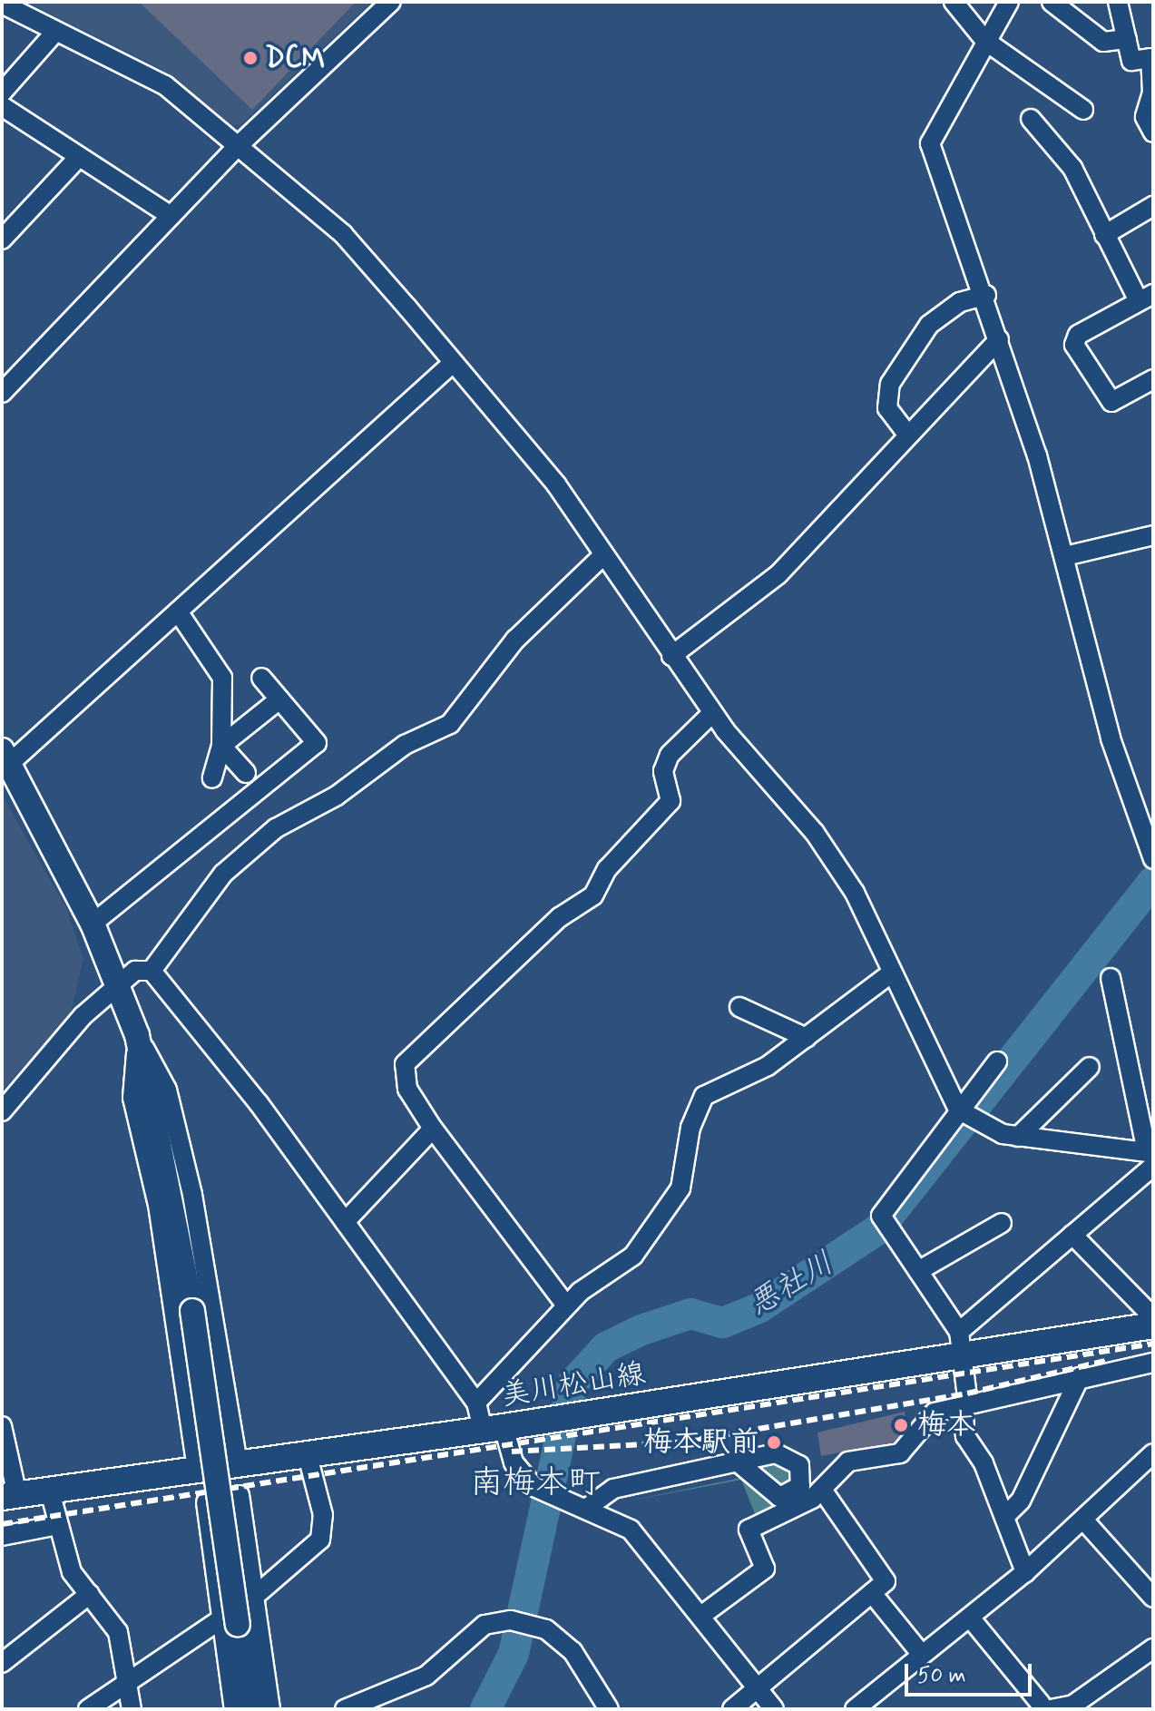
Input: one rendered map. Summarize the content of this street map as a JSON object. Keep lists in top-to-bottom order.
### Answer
{
  "streets": {
    "main road": ["美川松山線"]
  },
  "districts": ["南梅本町"],
  "water": ["悪社川"],
  "places": ["DCM", "梅本", "梅本駅前"],
  "scale_bar": "50 m"
}
